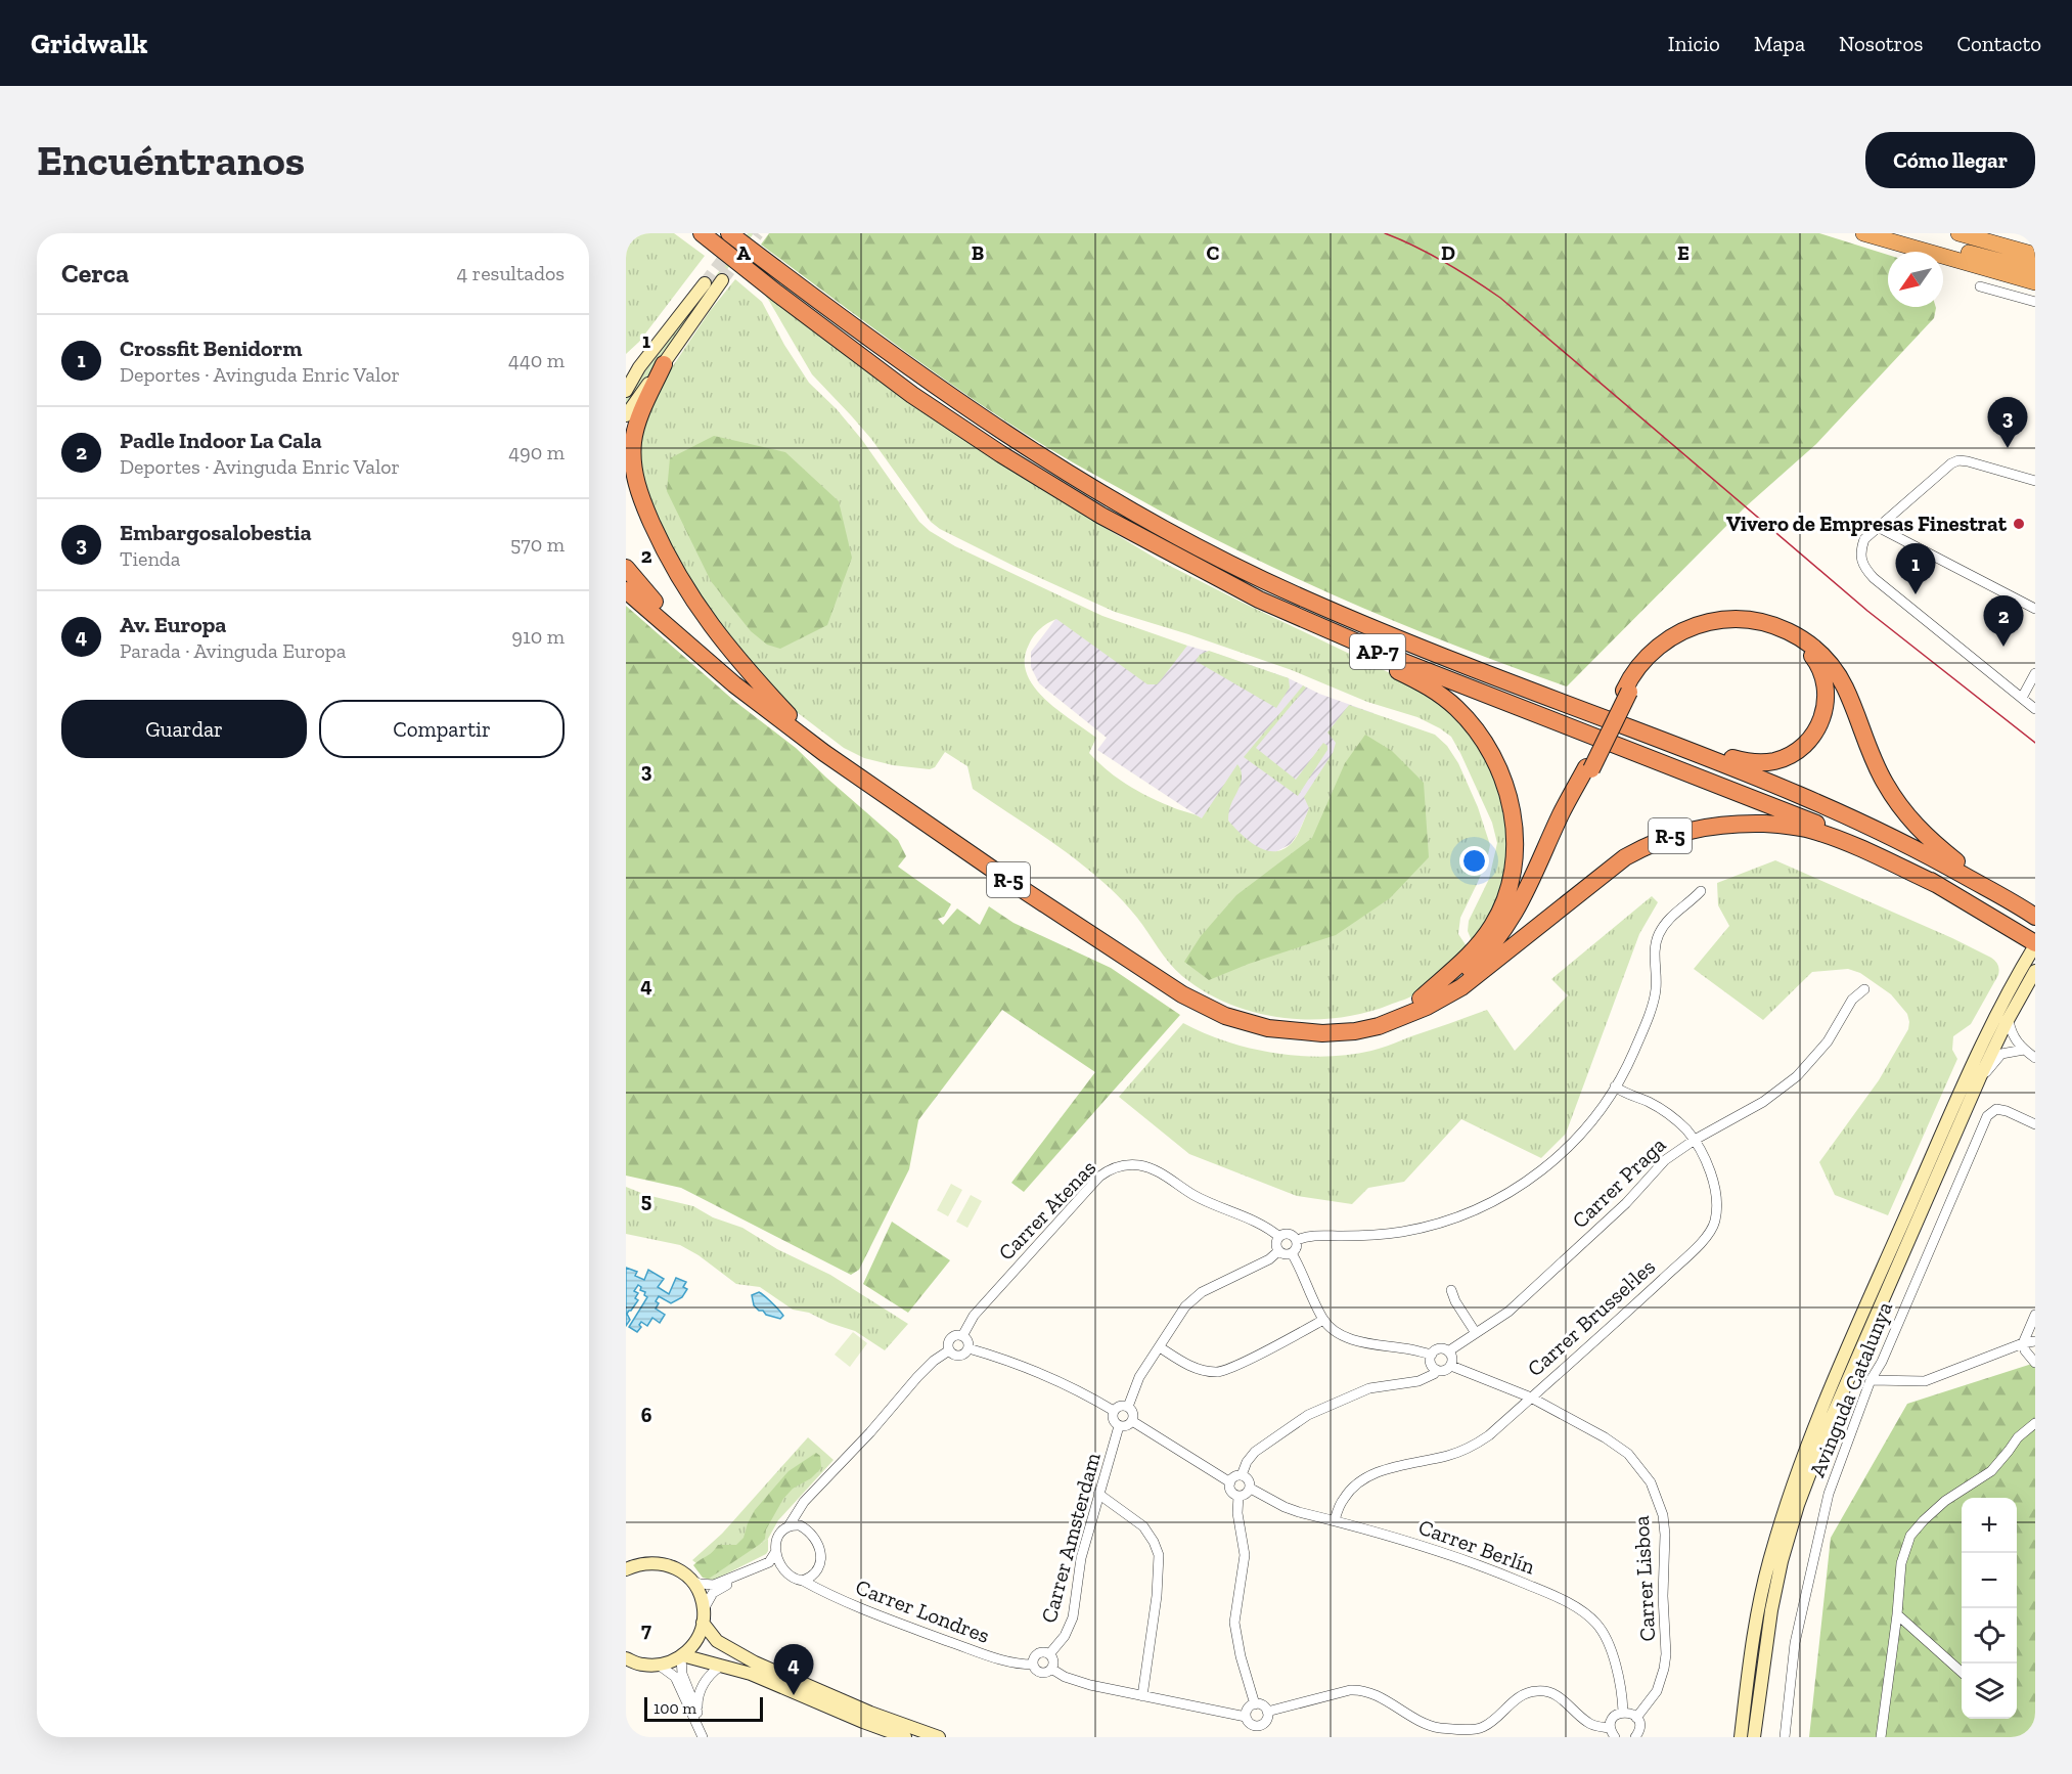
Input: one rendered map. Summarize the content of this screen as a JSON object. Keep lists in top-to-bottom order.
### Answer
{
  "streets": {
    "highway": ["AP-7", "R-5"],
    "street": [
      "Carrer Praga",
      "Carrer Atenas",
      "Carrer Brussel·les",
      "Avinguda Catalunya",
      "Carrer Amsterdam",
      "Carrer Berlín",
      "Carrer Lisboa",
      "Carrer Londres"
    ]
  },
  "crossings": [
    ["AP-7", "R-5"],
    ["Carrer Praga", "Carrer Brussel·les"],
    ["Carrer Praga", "Carrer Lisboa"],
    ["Carrer Brussel·les", "Carrer Berlín"],
    ["Carrer Brussel·les", "Carrer Lisboa"],
    ["Carrer Amsterdam", "Carrer Londres"]
  ],
  "places": ["Vivero de Empresas Finestrat"],
  "scale_bar": "100 m",
  "north": "bottom left",
  "page": {
    "header": "Gridwalk",
    "nav": [
      "Inicio",
      "Mapa",
      "Nosotros",
      "Contacto"
    ],
    "buttons": [
      "Cómo llegar",
      ["Guardar", "Compartir"]
    ],
    "title": "Encuéntranos",
    "heading": ["Cerca", "4 resultados"],
    "list": [
      {
        "mark": "1",
        "name": "Crossfit Benidorm",
        "note": "Deportes · Avinguda Enric Valor",
        "value": "440 m"
      },
      {
        "mark": "2",
        "name": "Padle Indoor La Cala",
        "note": "Deportes · Avinguda Enric Valor",
        "value": "490 m"
      },
      {
        "mark": "3",
        "name": "Embargosalobestia",
        "note": "Tienda",
        "value": "570 m"
      },
      {
        "mark": "4",
        "name": "Av. Europa",
        "note": "Parada · Avinguda Europa",
        "value": "910 m"
      }
    ],
    "pins": [
      "3",
      "1",
      "2",
      "4"
    ],
    "map_buttons": ["+", "−"],
    "scale": "100 m"
  },
  "grid": {
    "columns": [
      "A",
      "B",
      "C",
      "D",
      "E"
    ],
    "rows": [
      "1",
      "2",
      "3",
      "4",
      "5",
      "6",
      "7"
    ]
  }
}
